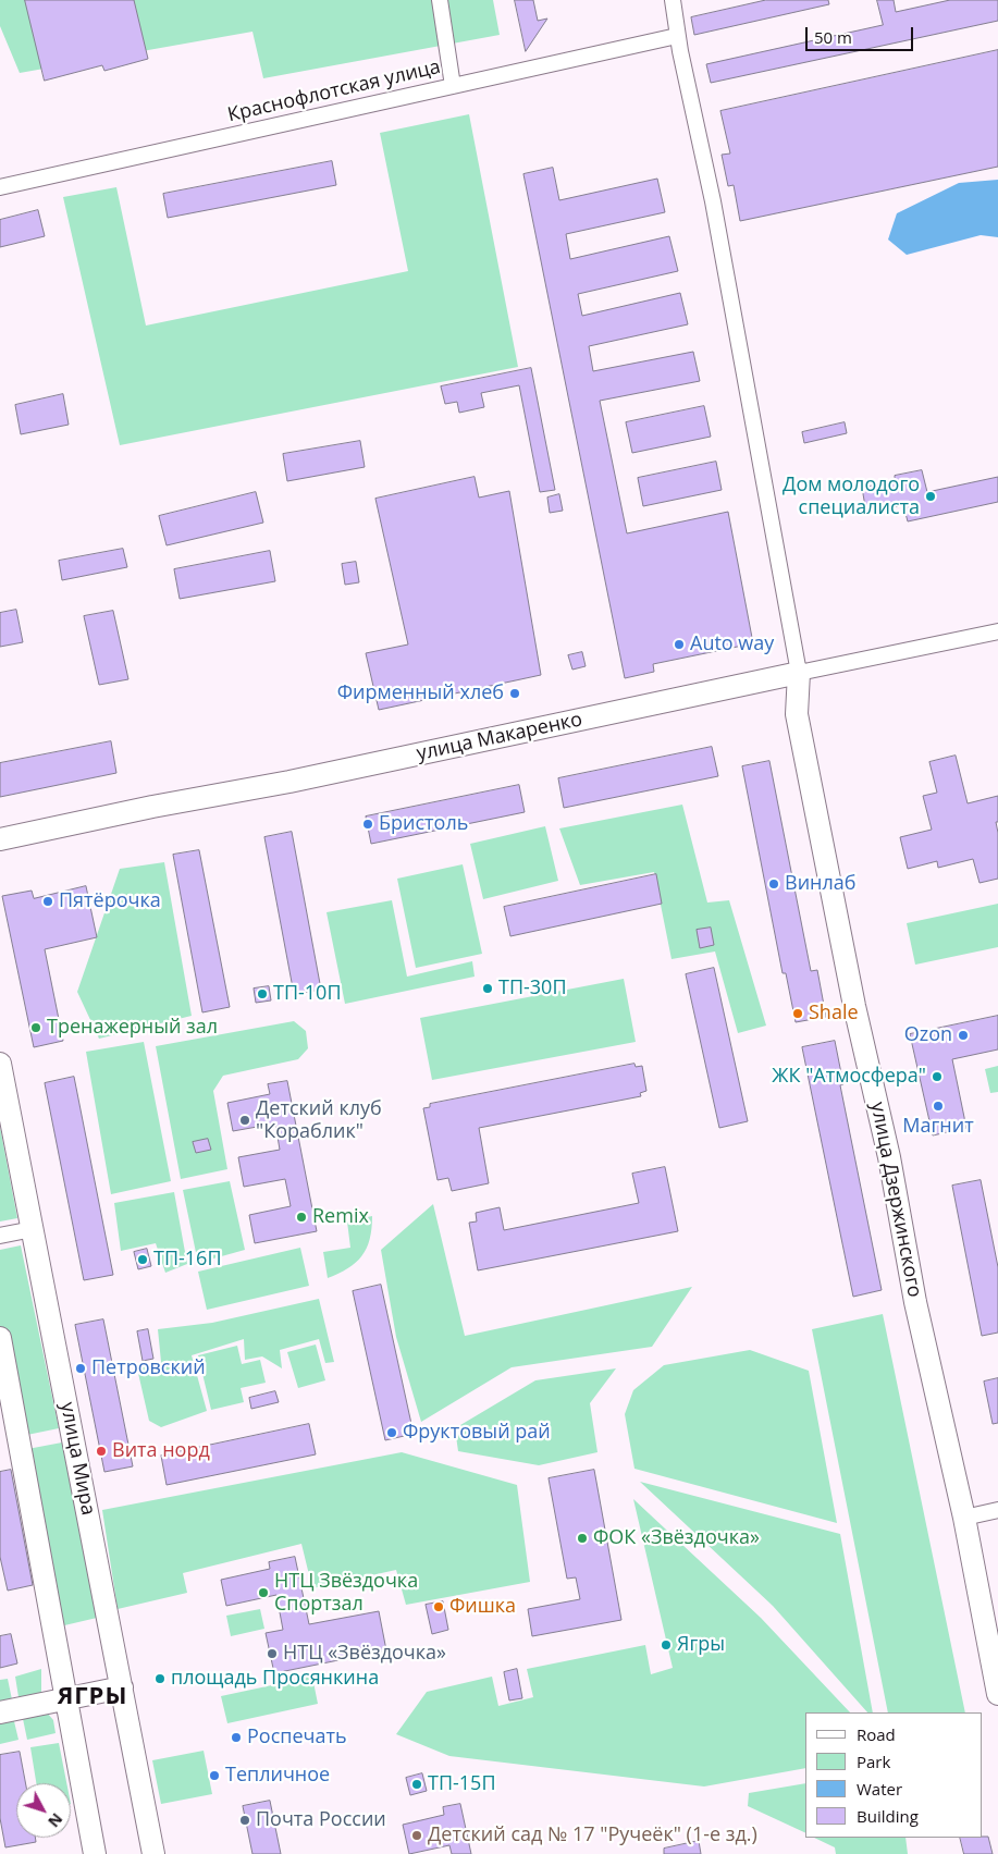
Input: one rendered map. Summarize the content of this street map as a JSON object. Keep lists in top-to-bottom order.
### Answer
{
  "streets": {
    "street": [
      "Краснофлотская улица",
      "улица Макаренко",
      "улица Дзержинского",
      "улица Мира"
    ]
  },
  "crossings": [
    ["улица Макаренко", "улица Дзержинского"]
  ],
  "districts": ["ЯГРЫ"],
  "places": [
    "Дом молодого специалиста",
    "Auto way",
    "Фирменный хлеб",
    "Бристоль",
    "Винлаб",
    "Пятёрочка",
    "ТП-30П",
    "ТП-10П",
    "Shale",
    "Тренажерный зал",
    "Ozon",
    "ЖК \"Атмосфера\"",
    "Магнит",
    "Детский клуб \"Кораблик\"",
    "Remix",
    "ТП-16П",
    "Петровский",
    "Фруктовый рай",
    "Вита норд",
    "ФОК «Звёздочка»",
    "НТЦ Звёздочка Спортзал",
    "Фишка",
    "Ягры",
    "НТЦ «Звёздочка»",
    "площадь Просянкина",
    "Роспечать",
    "Тепличное",
    "ТП-15П",
    "Почта России",
    "Детский сад № 17 \"Ручеёк\" (1-е зд.)"
  ],
  "legend": [
    "Road",
    "Park",
    "Water",
    "Building"
  ],
  "scale_bar": "50 m",
  "north": "bottom right"
}
